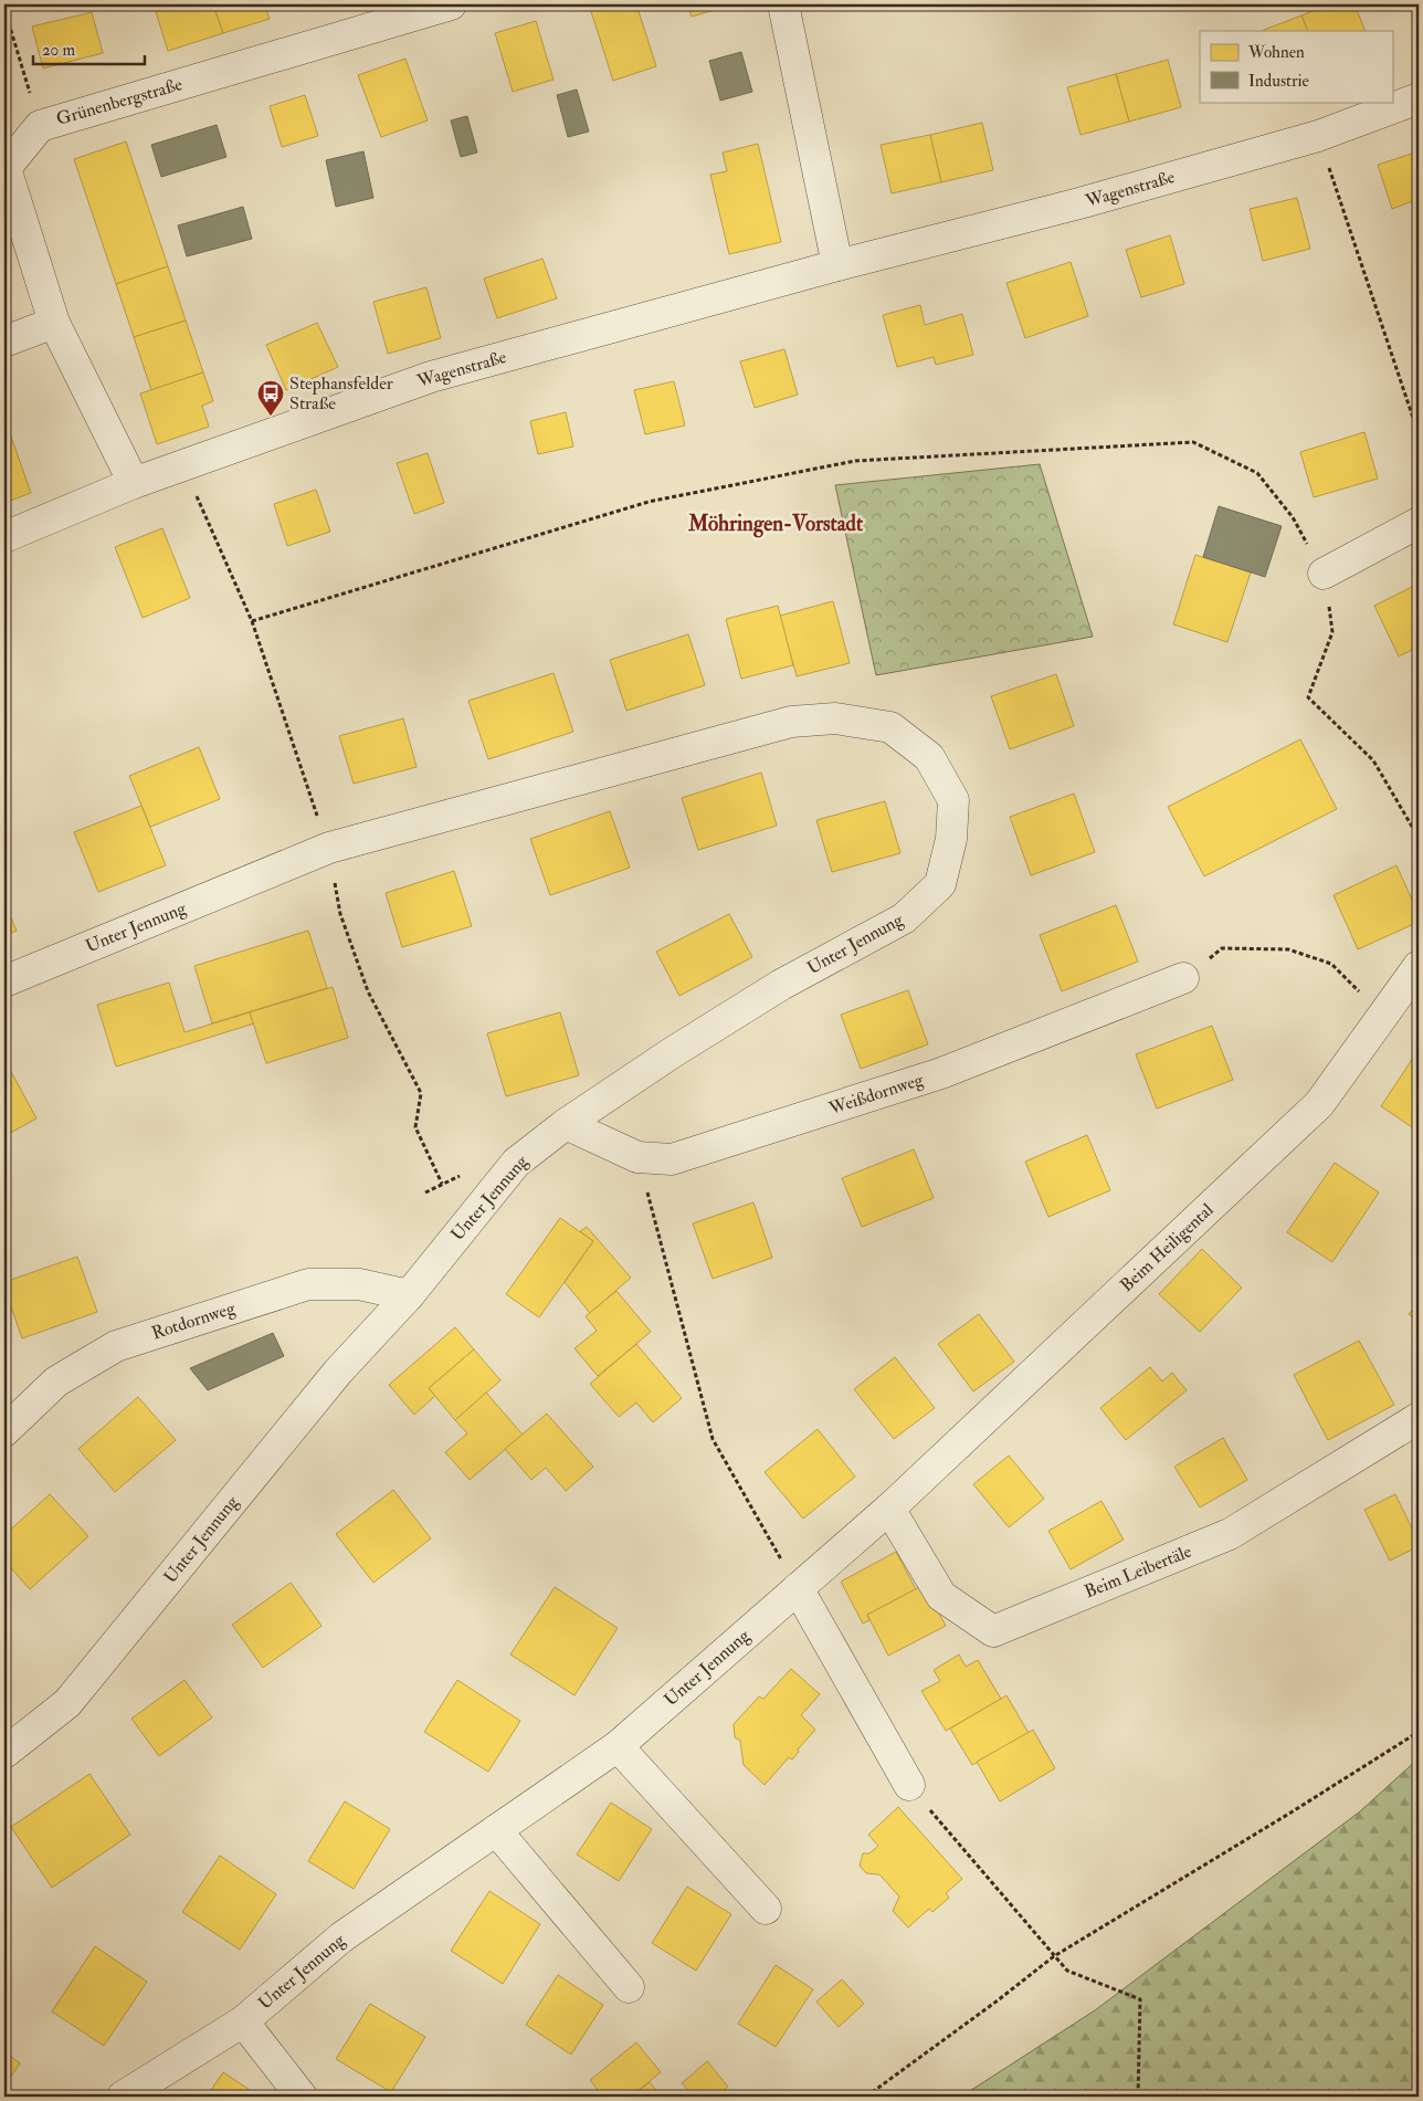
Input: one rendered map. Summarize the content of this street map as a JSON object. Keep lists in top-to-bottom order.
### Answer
{
  "streets": {
    "street": [
      "Grünenbergstraße",
      "Wagenstraße",
      "Unter Jennung",
      "Weißdornweg",
      "Beim Heiligental",
      "Rotdornweg",
      "Beim Leibertäle"
    ]
  },
  "crossings": [
    ["Grünenbergstraße", "Wagenstraße"],
    ["Unter Jennung", "Weißdornweg"],
    ["Unter Jennung", "Beim Heiligental"],
    ["Unter Jennung", "Rotdornweg"],
    ["Unter Jennung", "Beim Leibertäle"],
    ["Beim Heiligental", "Beim Leibertäle"]
  ],
  "districts": ["Möhringen-Vorstadt"],
  "places": {
    "bus stop": ["Stephansfelder Straße"]
  },
  "legend": ["Wohnen", "Industrie"],
  "scale_bar": "20 m"
}
